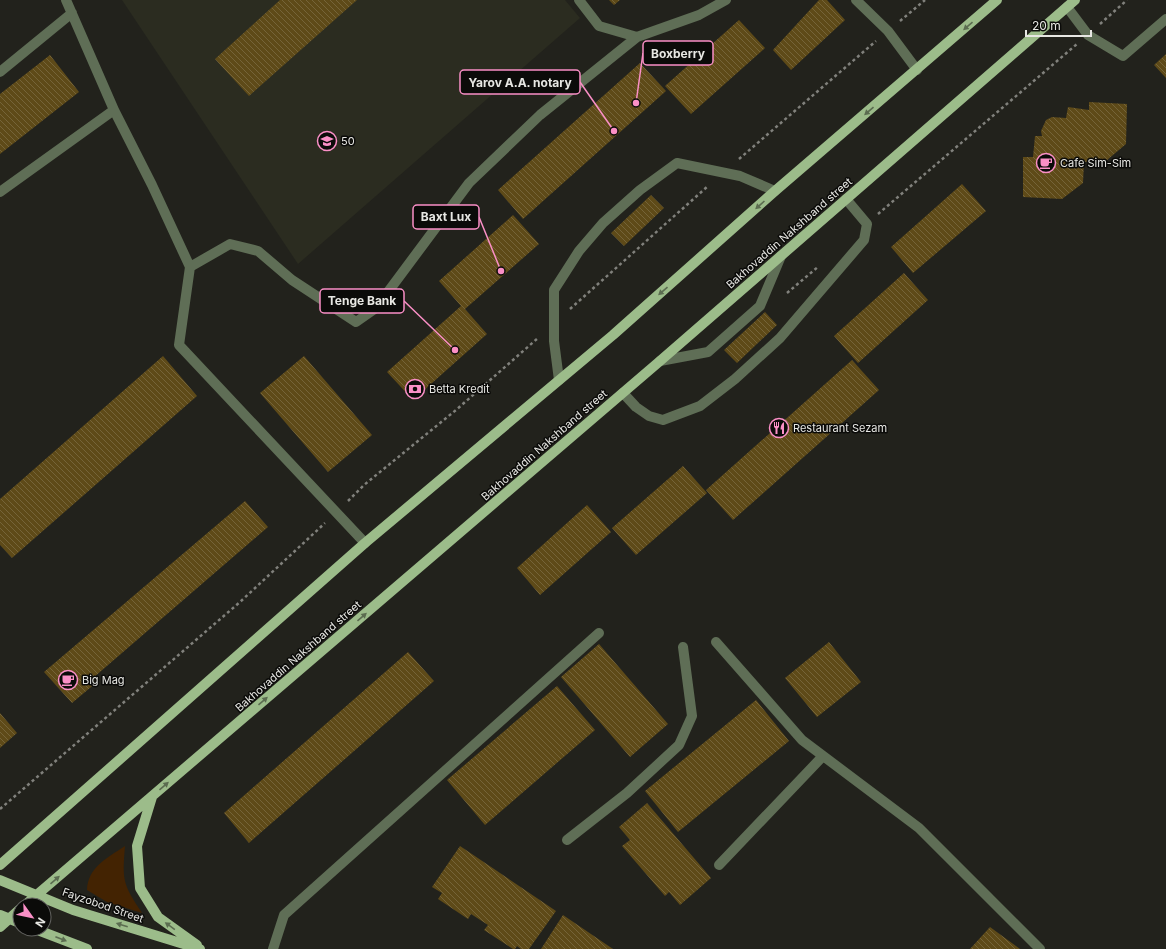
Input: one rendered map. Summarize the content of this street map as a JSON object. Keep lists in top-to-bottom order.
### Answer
{
  "streets": {
    "main road": ["Bakhovaddin Nakshband street", "Fayzobod Street"]
  },
  "crossings": [
    ["Bakhovaddin Nakshband street", "Fayzobod Street"]
  ],
  "one_way": ["Fayzobod Street"],
  "places": {
    "other": [
      "Boxberry",
      "Yarov A.A. notary",
      "Baxt Lux",
      "Tenge Bank"
    ],
    "school or university": ["50"],
    "cafe": ["Cafe Sim-Sim", "Big Mag"],
    "bank": ["Betta Kredit"],
    "restaurant": ["Restaurant Sezam"]
  },
  "scale_bar": "20 m",
  "north": "bottom right"
}
